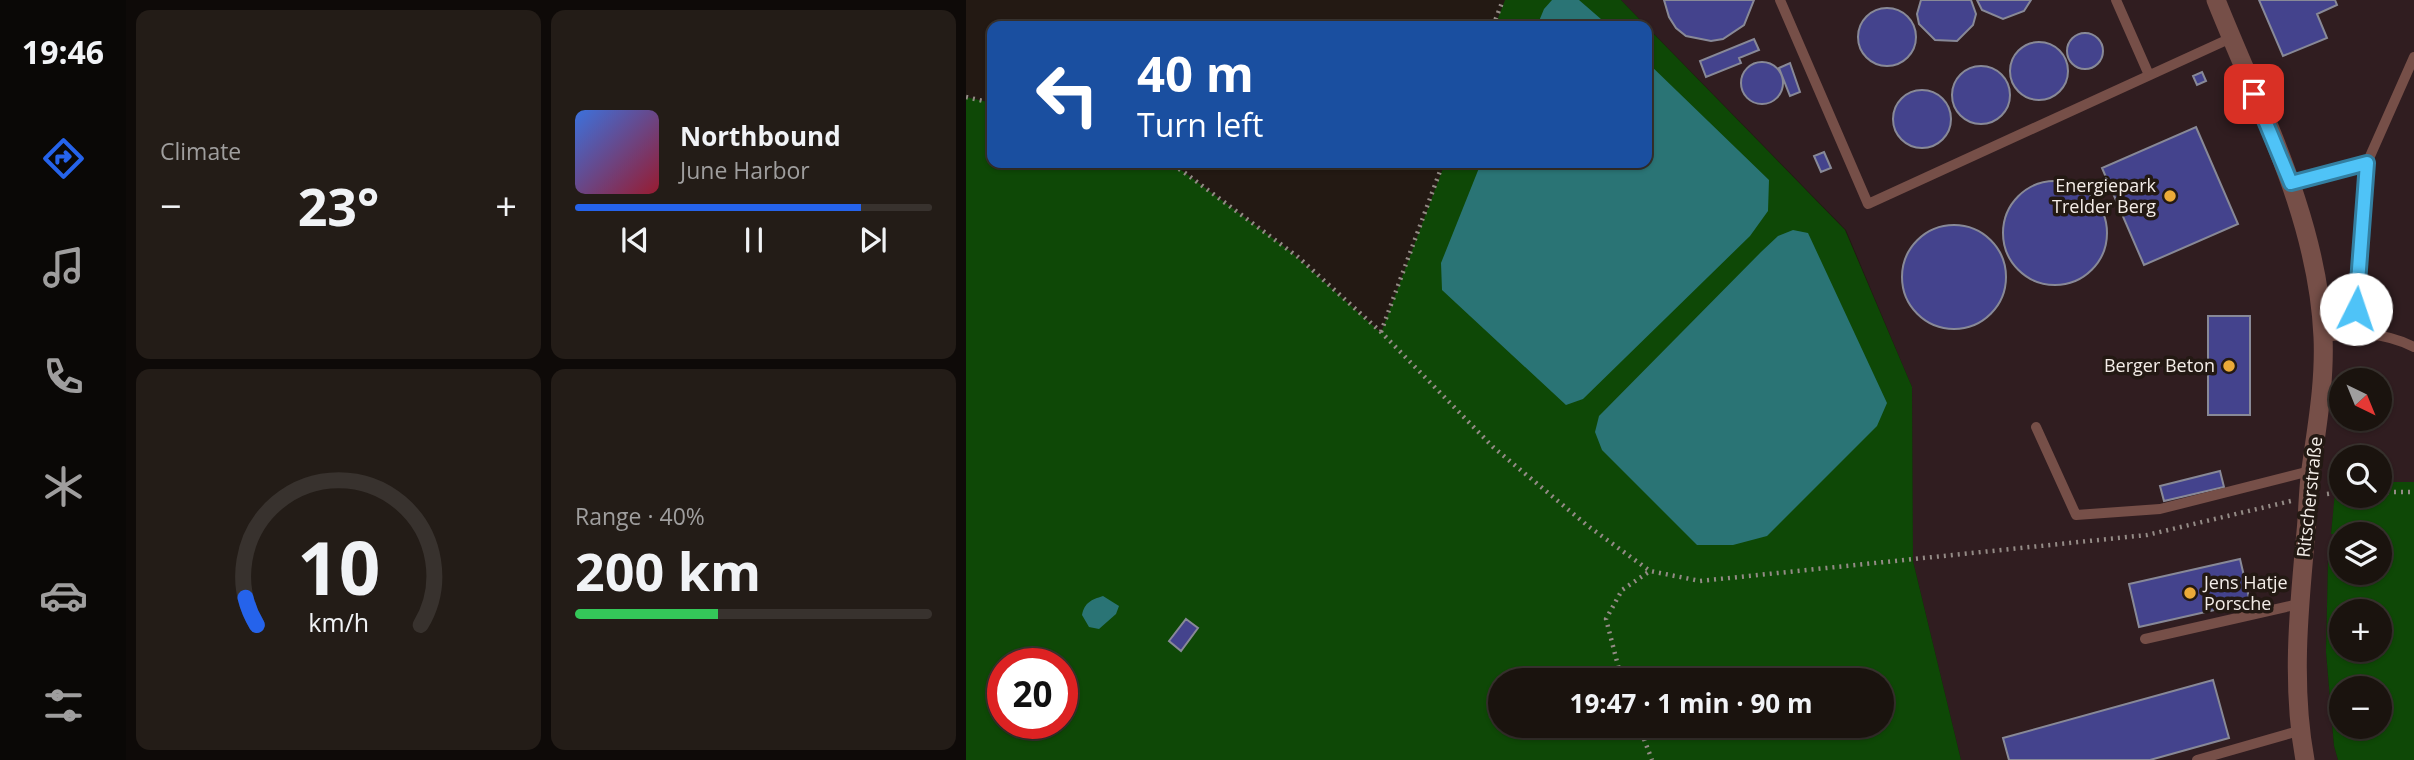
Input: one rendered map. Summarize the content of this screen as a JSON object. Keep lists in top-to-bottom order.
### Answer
{
  "streets": {
    "street": ["Ritscherstraße"]
  },
  "places": ["Energiepark Trelder Berg", "Berger Beton", "Jens Hatje Porsche"],
  "north": "bottom right",
  "page": {
    "tabs": "19:46",
    "tile": [
      "Climate",
      ["Range · 40%", "200 km"]
    ],
    "turn": ["40 m", "Turn left"],
    "song": ["Northbound", "June Harbor"],
    "heat": ["−", "23°", "+"],
    "map_buttons": ["+", "−"],
    "limit": "20",
    "trip": "19:47 · 1 min · 90 m",
    "gauge": ["10", "km/h"]
  }
}
